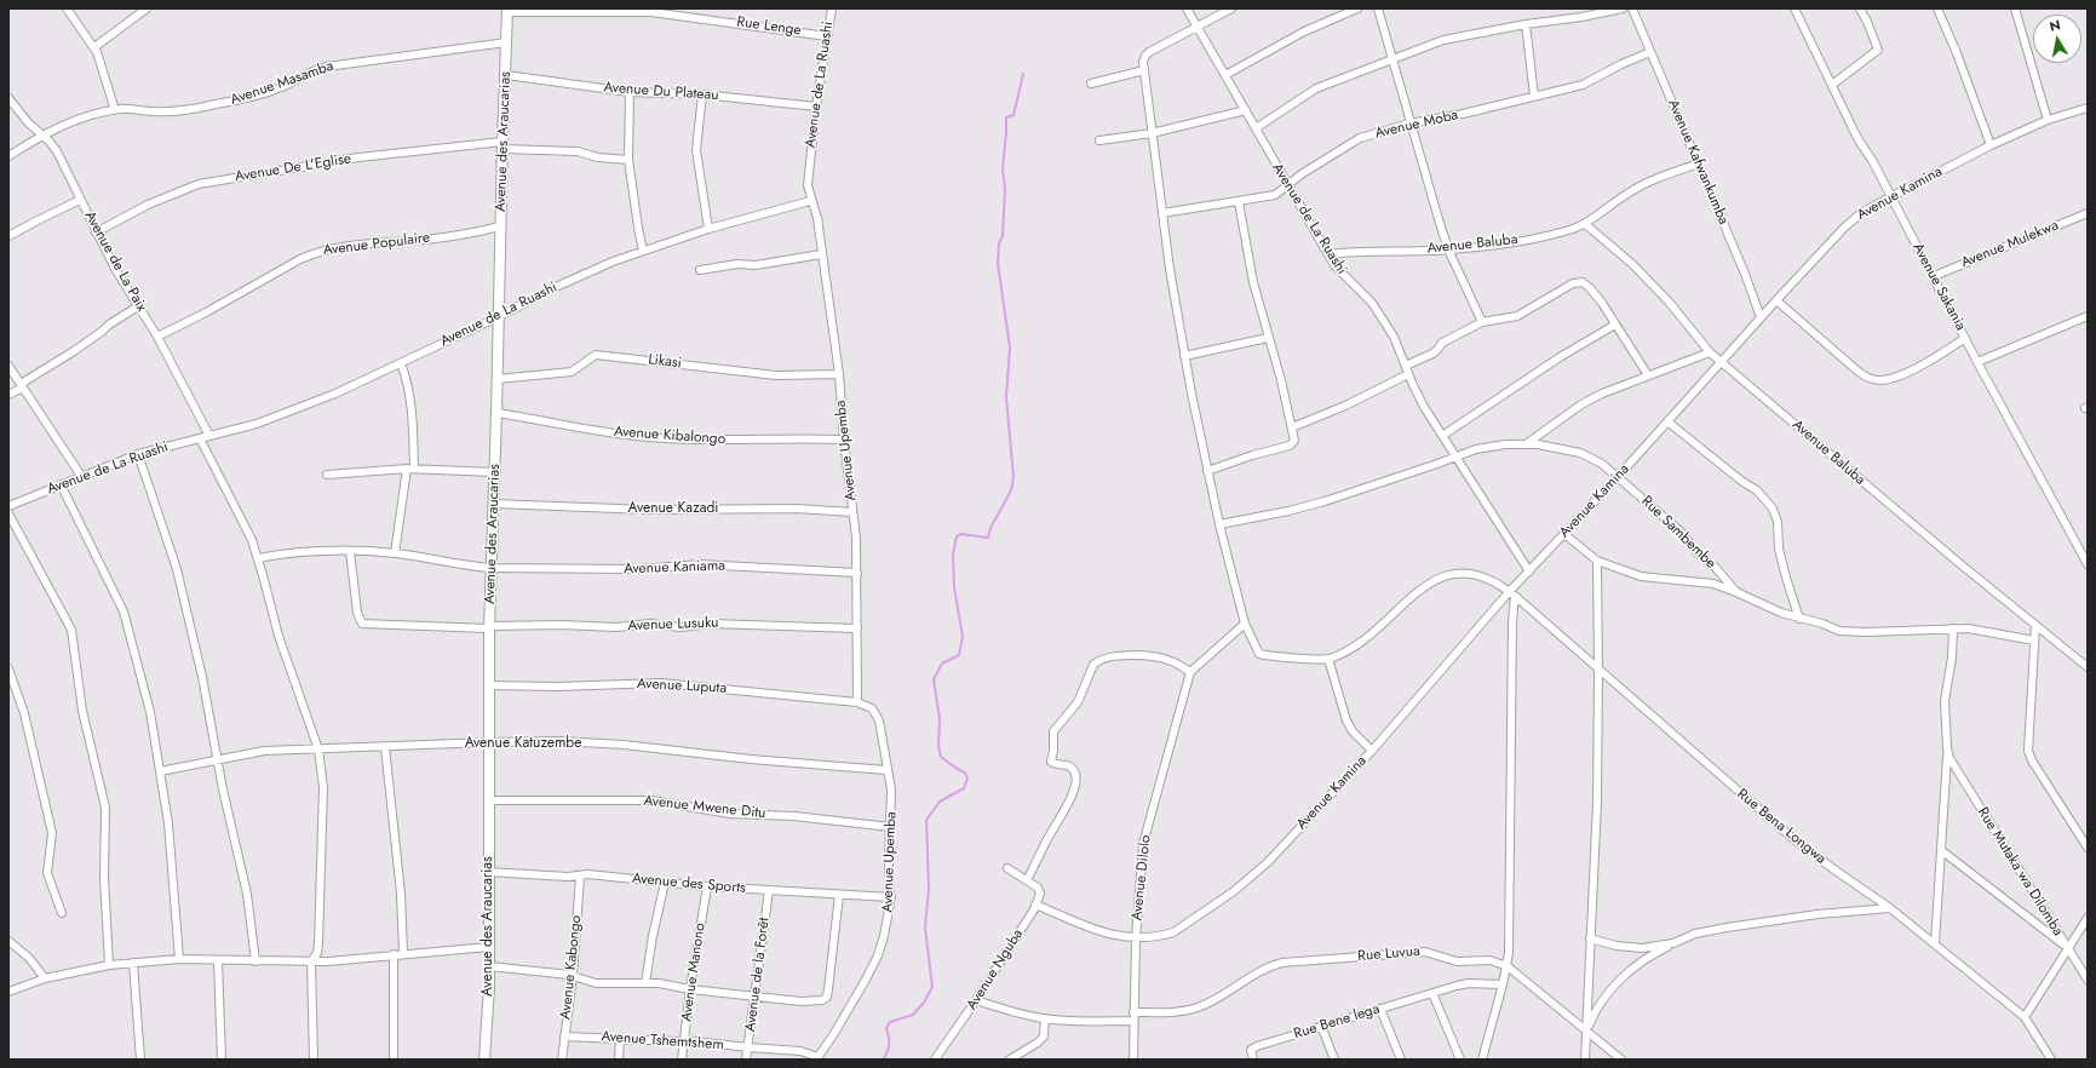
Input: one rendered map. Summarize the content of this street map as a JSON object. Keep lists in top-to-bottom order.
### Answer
{
  "streets": {
    "street": [
      "Rue Lenge",
      "Avenue Masamba",
      "Avenue de La Ruashi",
      "Avenue Du Plateau",
      "Avenue Moba",
      "Avenue des Araucarias",
      "Avenue Kafwankumba",
      "Avenue De L'Eglise",
      "Avenue Kamina",
      "Avenue Populaire",
      "Avenue Baluba",
      "Avenue Mulekwa",
      "Avenue de La Paix",
      "Avenue Sakania",
      "Likasi",
      "Avenue Kibalongo",
      "Avenue Upemba",
      "Avenue Kazadi",
      "Rue Sambembe",
      "Avenue Kaniama",
      "Avenue Lusuku",
      "Avenue Luputa",
      "Avenue Katuzembe",
      "Avenue Mwene Ditu",
      "Rue Bena Longwa",
      "Rue Mutaka wa Dilomba",
      "Avenue Dilolo",
      "Avenue des Sports",
      "Rue Luvua",
      "Avenue Kabongo",
      "Avenue Nguba",
      "Avenue Manono",
      "Avenue de la Forêt",
      "Rue Bene lega",
      "Avenue Tshemtshem"
    ]
  },
  "crossings": [
    ["Rue Lenge", "Avenue de La Ruashi"],
    ["Rue Lenge", "Avenue des Araucarias"],
    ["Avenue Masamba", "Avenue des Araucarias"],
    ["Avenue Masamba", "Avenue de La Paix"],
    ["Avenue de La Ruashi", "Avenue Du Plateau"],
    ["Avenue de La Ruashi", "Avenue Moba"],
    ["Avenue de La Ruashi", "Avenue des Araucarias"],
    ["Avenue de La Ruashi", "Avenue Kamina"],
    ["Avenue de La Ruashi", "Avenue Baluba"],
    ["Avenue de La Ruashi", "Avenue de La Paix"],
    ["Avenue de La Ruashi", "Avenue Upemba"],
    ["Avenue de La Ruashi", "Rue Sambembe"],
    ["Avenue Du Plateau", "Avenue des Araucarias"],
    ["Avenue Moba", "Avenue Kafwankumba"],
    ["Avenue des Araucarias", "Avenue De L'Eglise"],
    ["Avenue des Araucarias", "Avenue Populaire"],
    ["Avenue des Araucarias", "Likasi"],
    ["Avenue des Araucarias", "Avenue Kibalongo"],
    ["Avenue des Araucarias", "Avenue Kazadi"],
    ["Avenue des Araucarias", "Avenue Kaniama"],
    ["Avenue des Araucarias", "Avenue Lusuku"],
    ["Avenue des Araucarias", "Avenue Luputa"],
    ["Avenue des Araucarias", "Avenue Katuzembe"],
    ["Avenue des Araucarias", "Avenue Mwene Ditu"],
    ["Avenue des Araucarias", "Avenue des Sports"],
    ["Avenue Kafwankumba", "Avenue Kamina"],
    ["Avenue Kafwankumba", "Avenue Baluba"],
    ["Avenue De L'Eglise", "Avenue de La Paix"],
    ["Avenue Kamina", "Avenue Baluba"],
    ["Avenue Kamina", "Avenue Sakania"],
    ["Avenue Kamina", "Rue Sambembe"],
    ["Avenue Kamina", "Rue Bena Longwa"],
    ["Avenue Kamina", "Avenue Dilolo"],
    ["Avenue Kamina", "Avenue Nguba"],
    ["Avenue Populaire", "Avenue de La Paix"],
    ["Avenue Mulekwa", "Avenue Sakania"],
    ["Likasi", "Avenue Upemba"],
    ["Avenue Kibalongo", "Avenue Upemba"],
    ["Avenue Upemba", "Avenue Kazadi"],
    ["Avenue Upemba", "Avenue Kaniama"],
    ["Avenue Upemba", "Avenue Lusuku"],
    ["Avenue Upemba", "Avenue Luputa"],
    ["Avenue Upemba", "Avenue Katuzembe"],
    ["Avenue Upemba", "Avenue Mwene Ditu"],
    ["Avenue Upemba", "Avenue des Sports"],
    ["Avenue Upemba", "Avenue Tshemtshem"],
    ["Avenue Kaniama", "Avenue Lusuku"],
    ["Avenue Dilolo", "Rue Luvua"],
    ["Avenue des Sports", "Avenue Kabongo"],
    ["Avenue des Sports", "Avenue Manono"],
    ["Avenue des Sports", "Avenue de la Forêt"],
    ["Rue Luvua", "Avenue Nguba"],
    ["Avenue Kabongo", "Avenue Tshemtshem"],
    ["Avenue Manono", "Avenue Tshemtshem"],
    ["Avenue de la Forêt", "Avenue Tshemtshem"]
  ],
  "north": "top"
}
